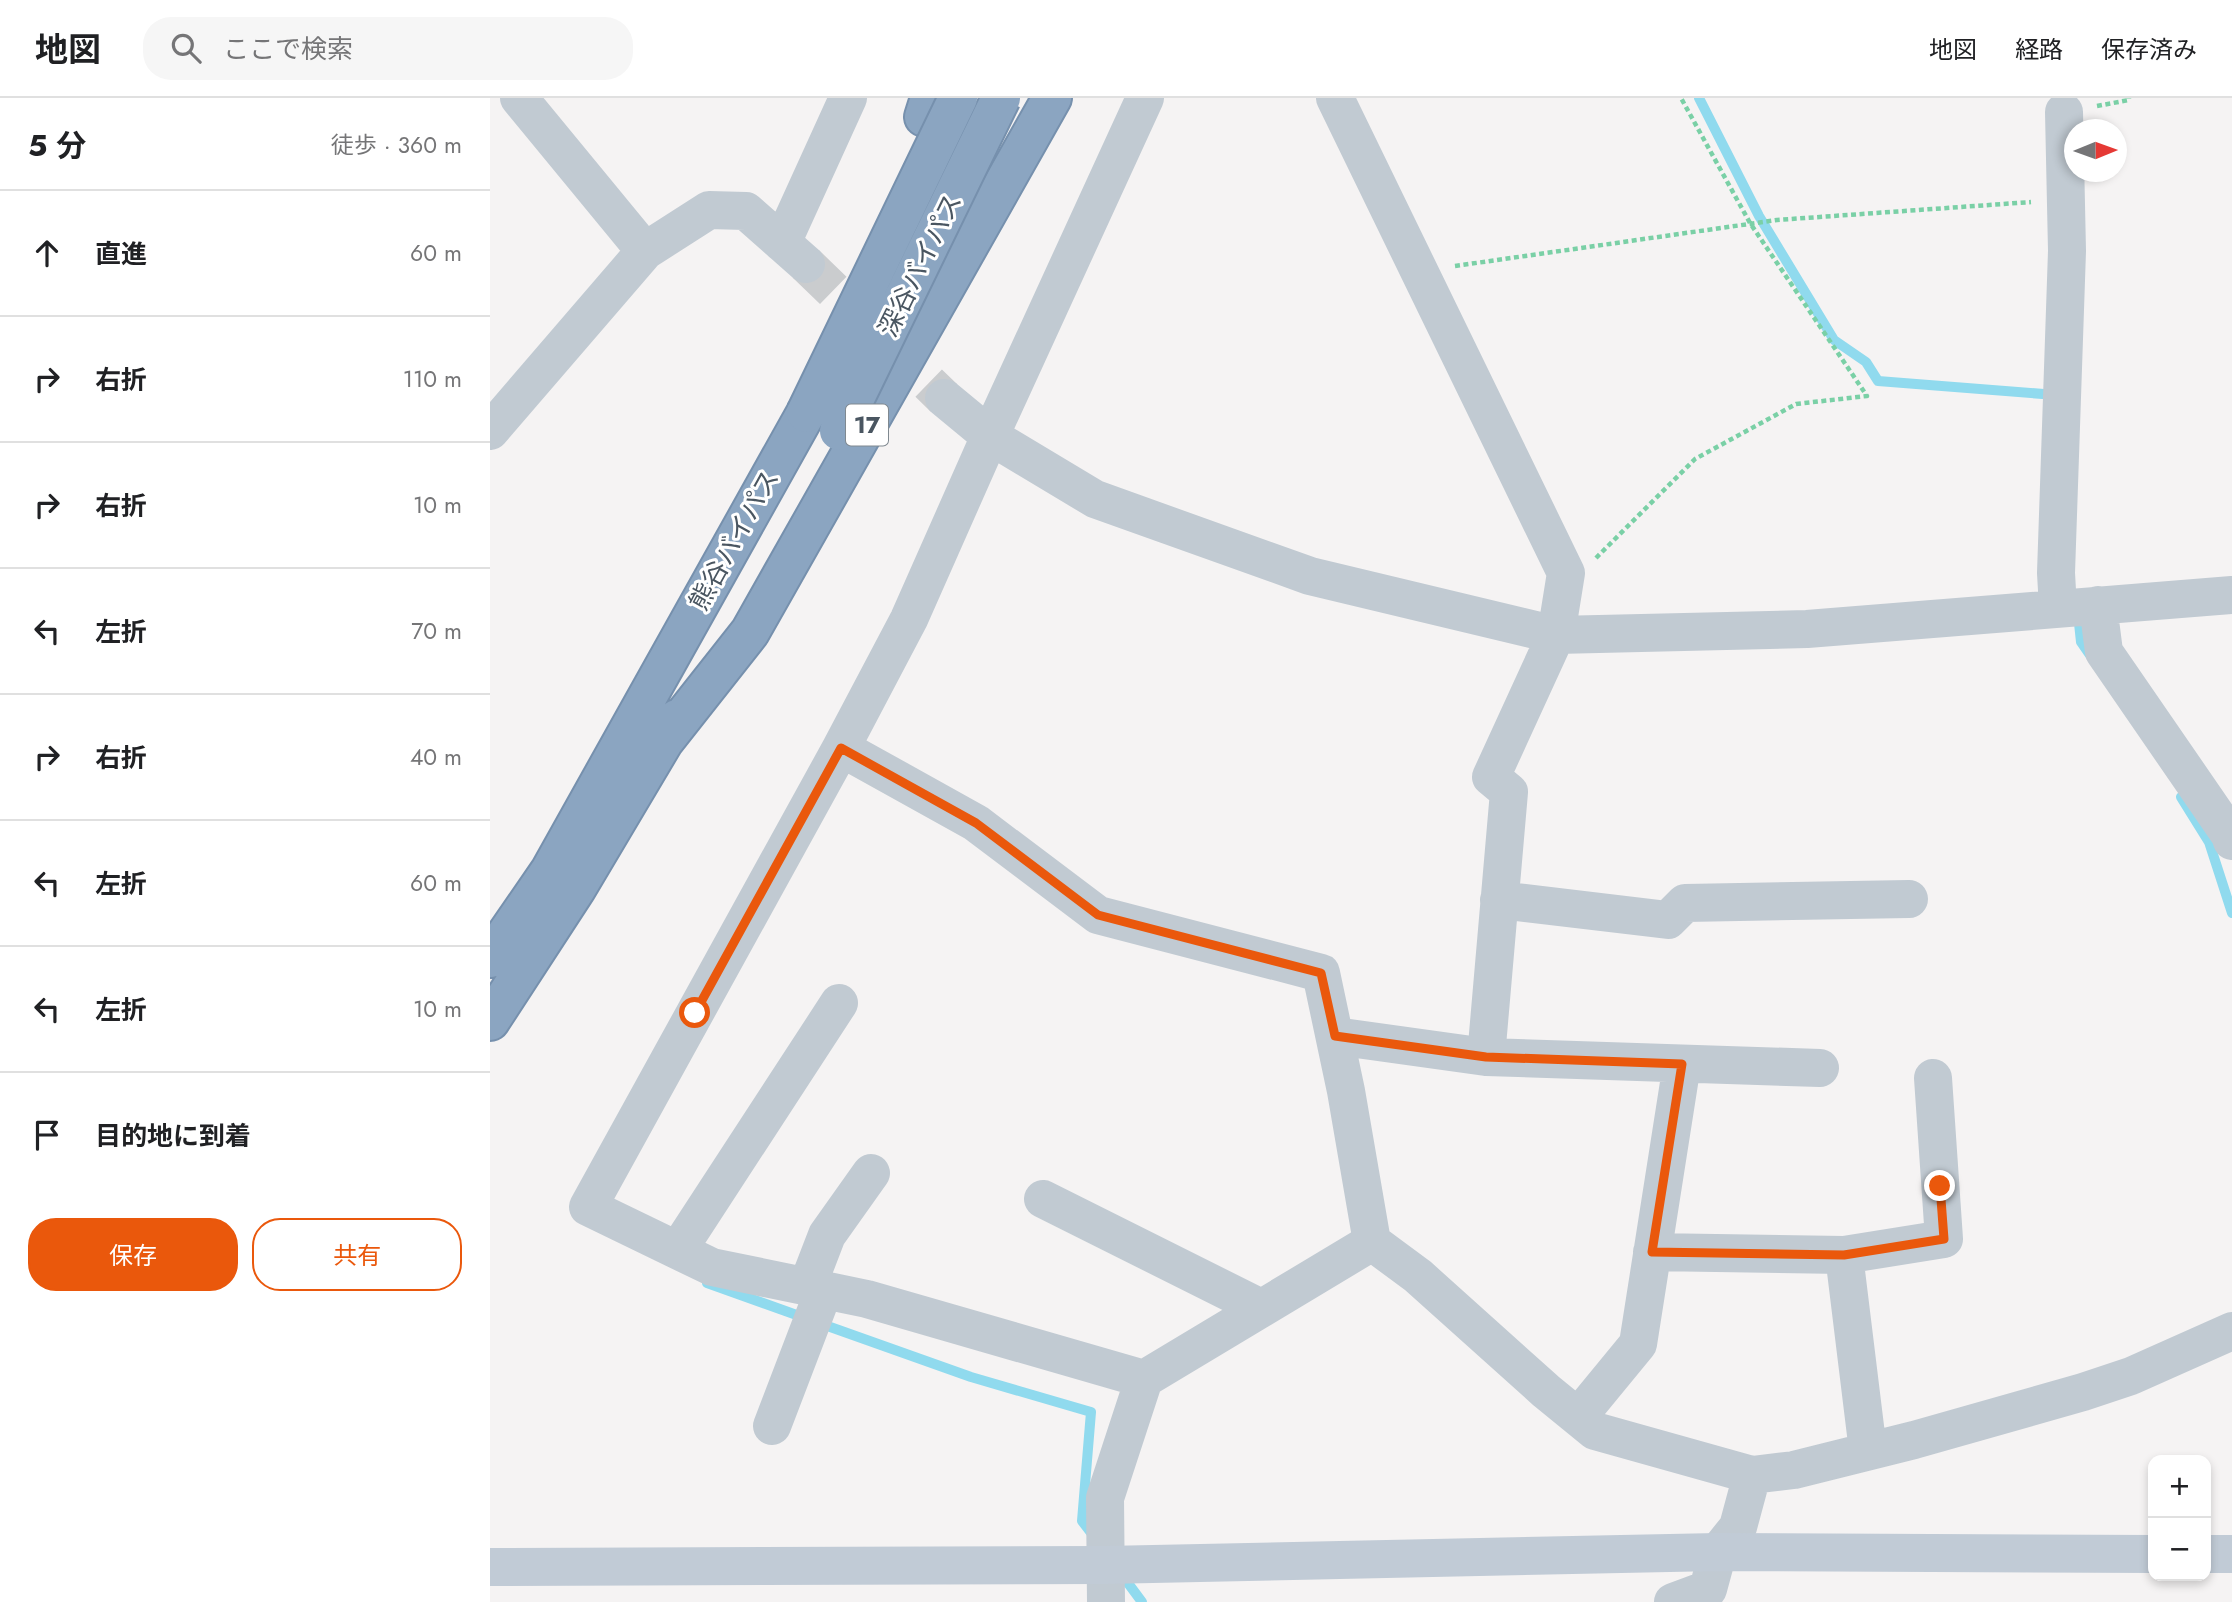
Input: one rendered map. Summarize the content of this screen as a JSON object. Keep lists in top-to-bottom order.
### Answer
{
  "streets": {
    "highway": ["深谷バイパス", "17", "熊谷バイパス"]
  },
  "crossings": [
    ["深谷バイパス", "熊谷バイパス"],
    ["17", "熊谷バイパス"]
  ],
  "north": "right",
  "page": {
    "header": "地図",
    "search": "ここで検索",
    "nav": ["地図", "経路", "保存済み"],
    "heading": ["5 分", "徒歩 · 360 m"],
    "list": [
      ["直進", "60 m"],
      ["右折", "110 m"],
      ["右折", "10 m"],
      ["左折", "70 m"],
      ["右折", "40 m"],
      ["左折", "60 m"],
      ["左折", "10 m"],
      "目的地に到着"
    ],
    "buttons": ["保存", "共有"],
    "map_buttons": ["+", "−"]
  }
}
